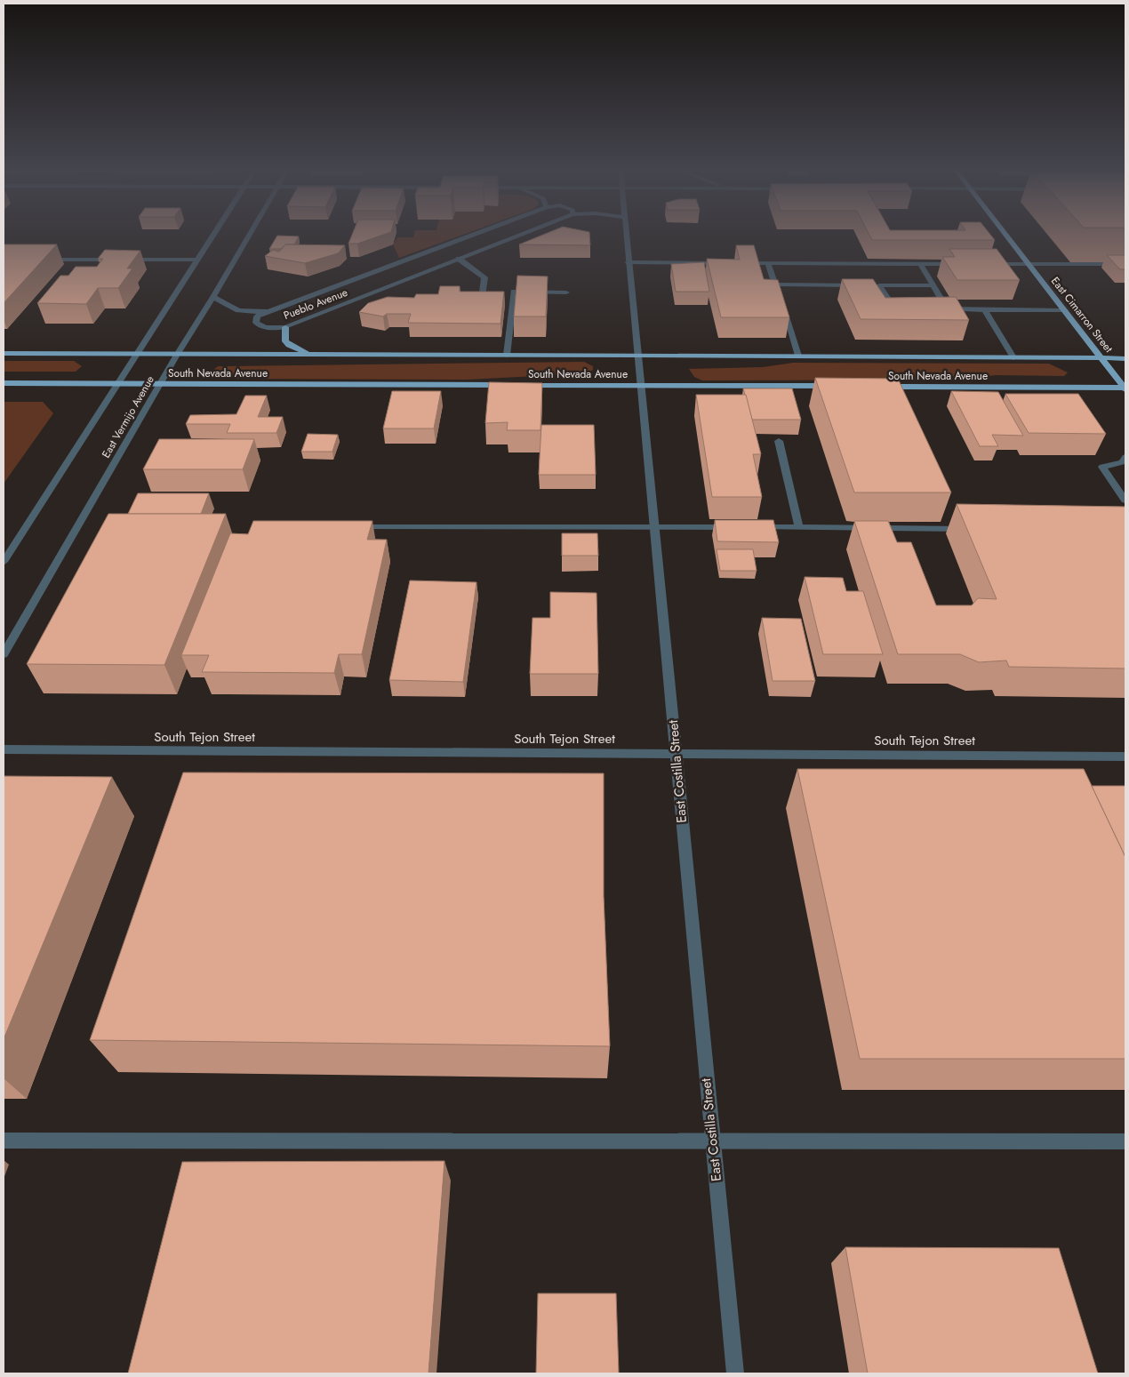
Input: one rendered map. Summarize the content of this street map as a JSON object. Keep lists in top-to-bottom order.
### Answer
{
  "streets": {
    "main road": ["East Cimarron Street", "South Nevada Avenue"],
    "street": [
      "Pueblo Avenue",
      "East Vermijo Avenue",
      "South Tejon Street",
      "East Costilla Street"
    ]
  },
  "crossings": [
    ["East Cimarron Street", "South Nevada Avenue"],
    ["South Nevada Avenue", "East Vermijo Avenue"],
    ["South Nevada Avenue", "East Costilla Street"],
    ["South Tejon Street", "East Costilla Street"]
  ]
}
